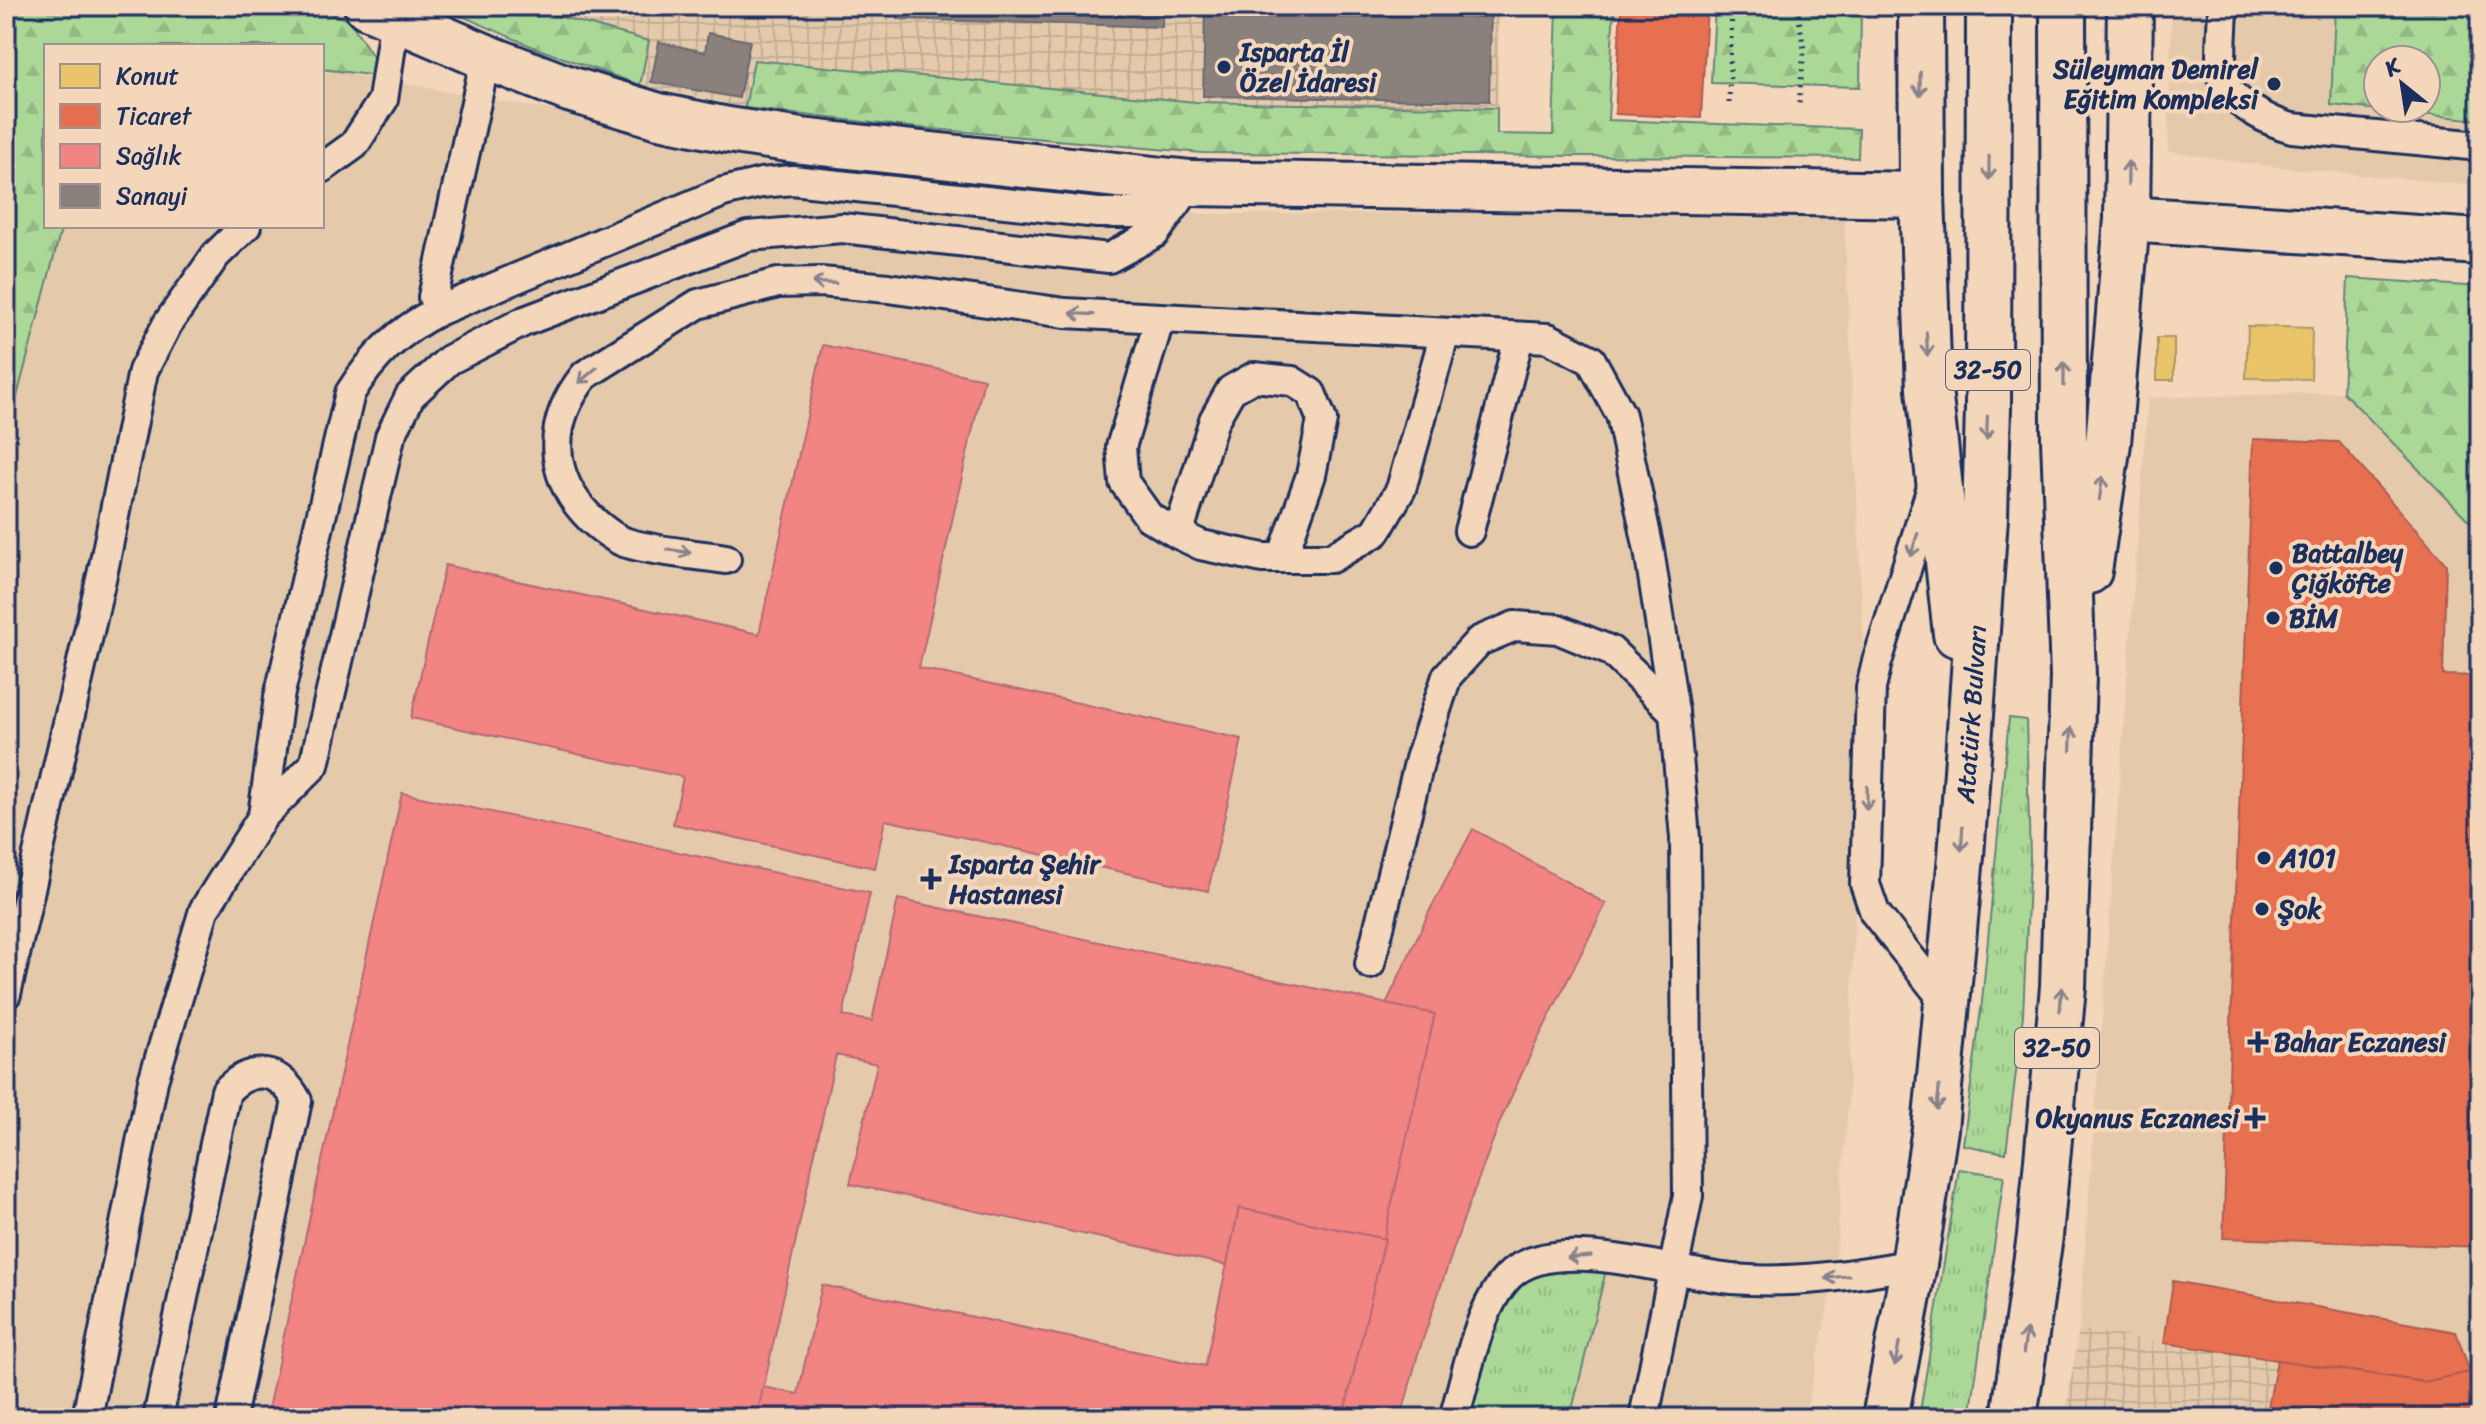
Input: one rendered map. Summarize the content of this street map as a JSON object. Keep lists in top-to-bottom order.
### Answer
{
  "streets": {
    "main road": ["32-50", "Atatürk Bulvarı"]
  },
  "places": {
    "other": [
      "Isparta İl Özel İdaresi",
      "Süleyman Demirel Eğitim Kompleksi",
      "Battalbey Çiğköfte",
      "BİM",
      "A101",
      "Şok"
    ],
    "health": ["Isparta Şehir Hastanesi", "Bahar Eczanesi", "Okyanus Eczanesi"]
  },
  "legend": [
    "Konut",
    "Ticaret",
    "Sağlık",
    "Sanayi"
  ],
  "north": "top left"
}
